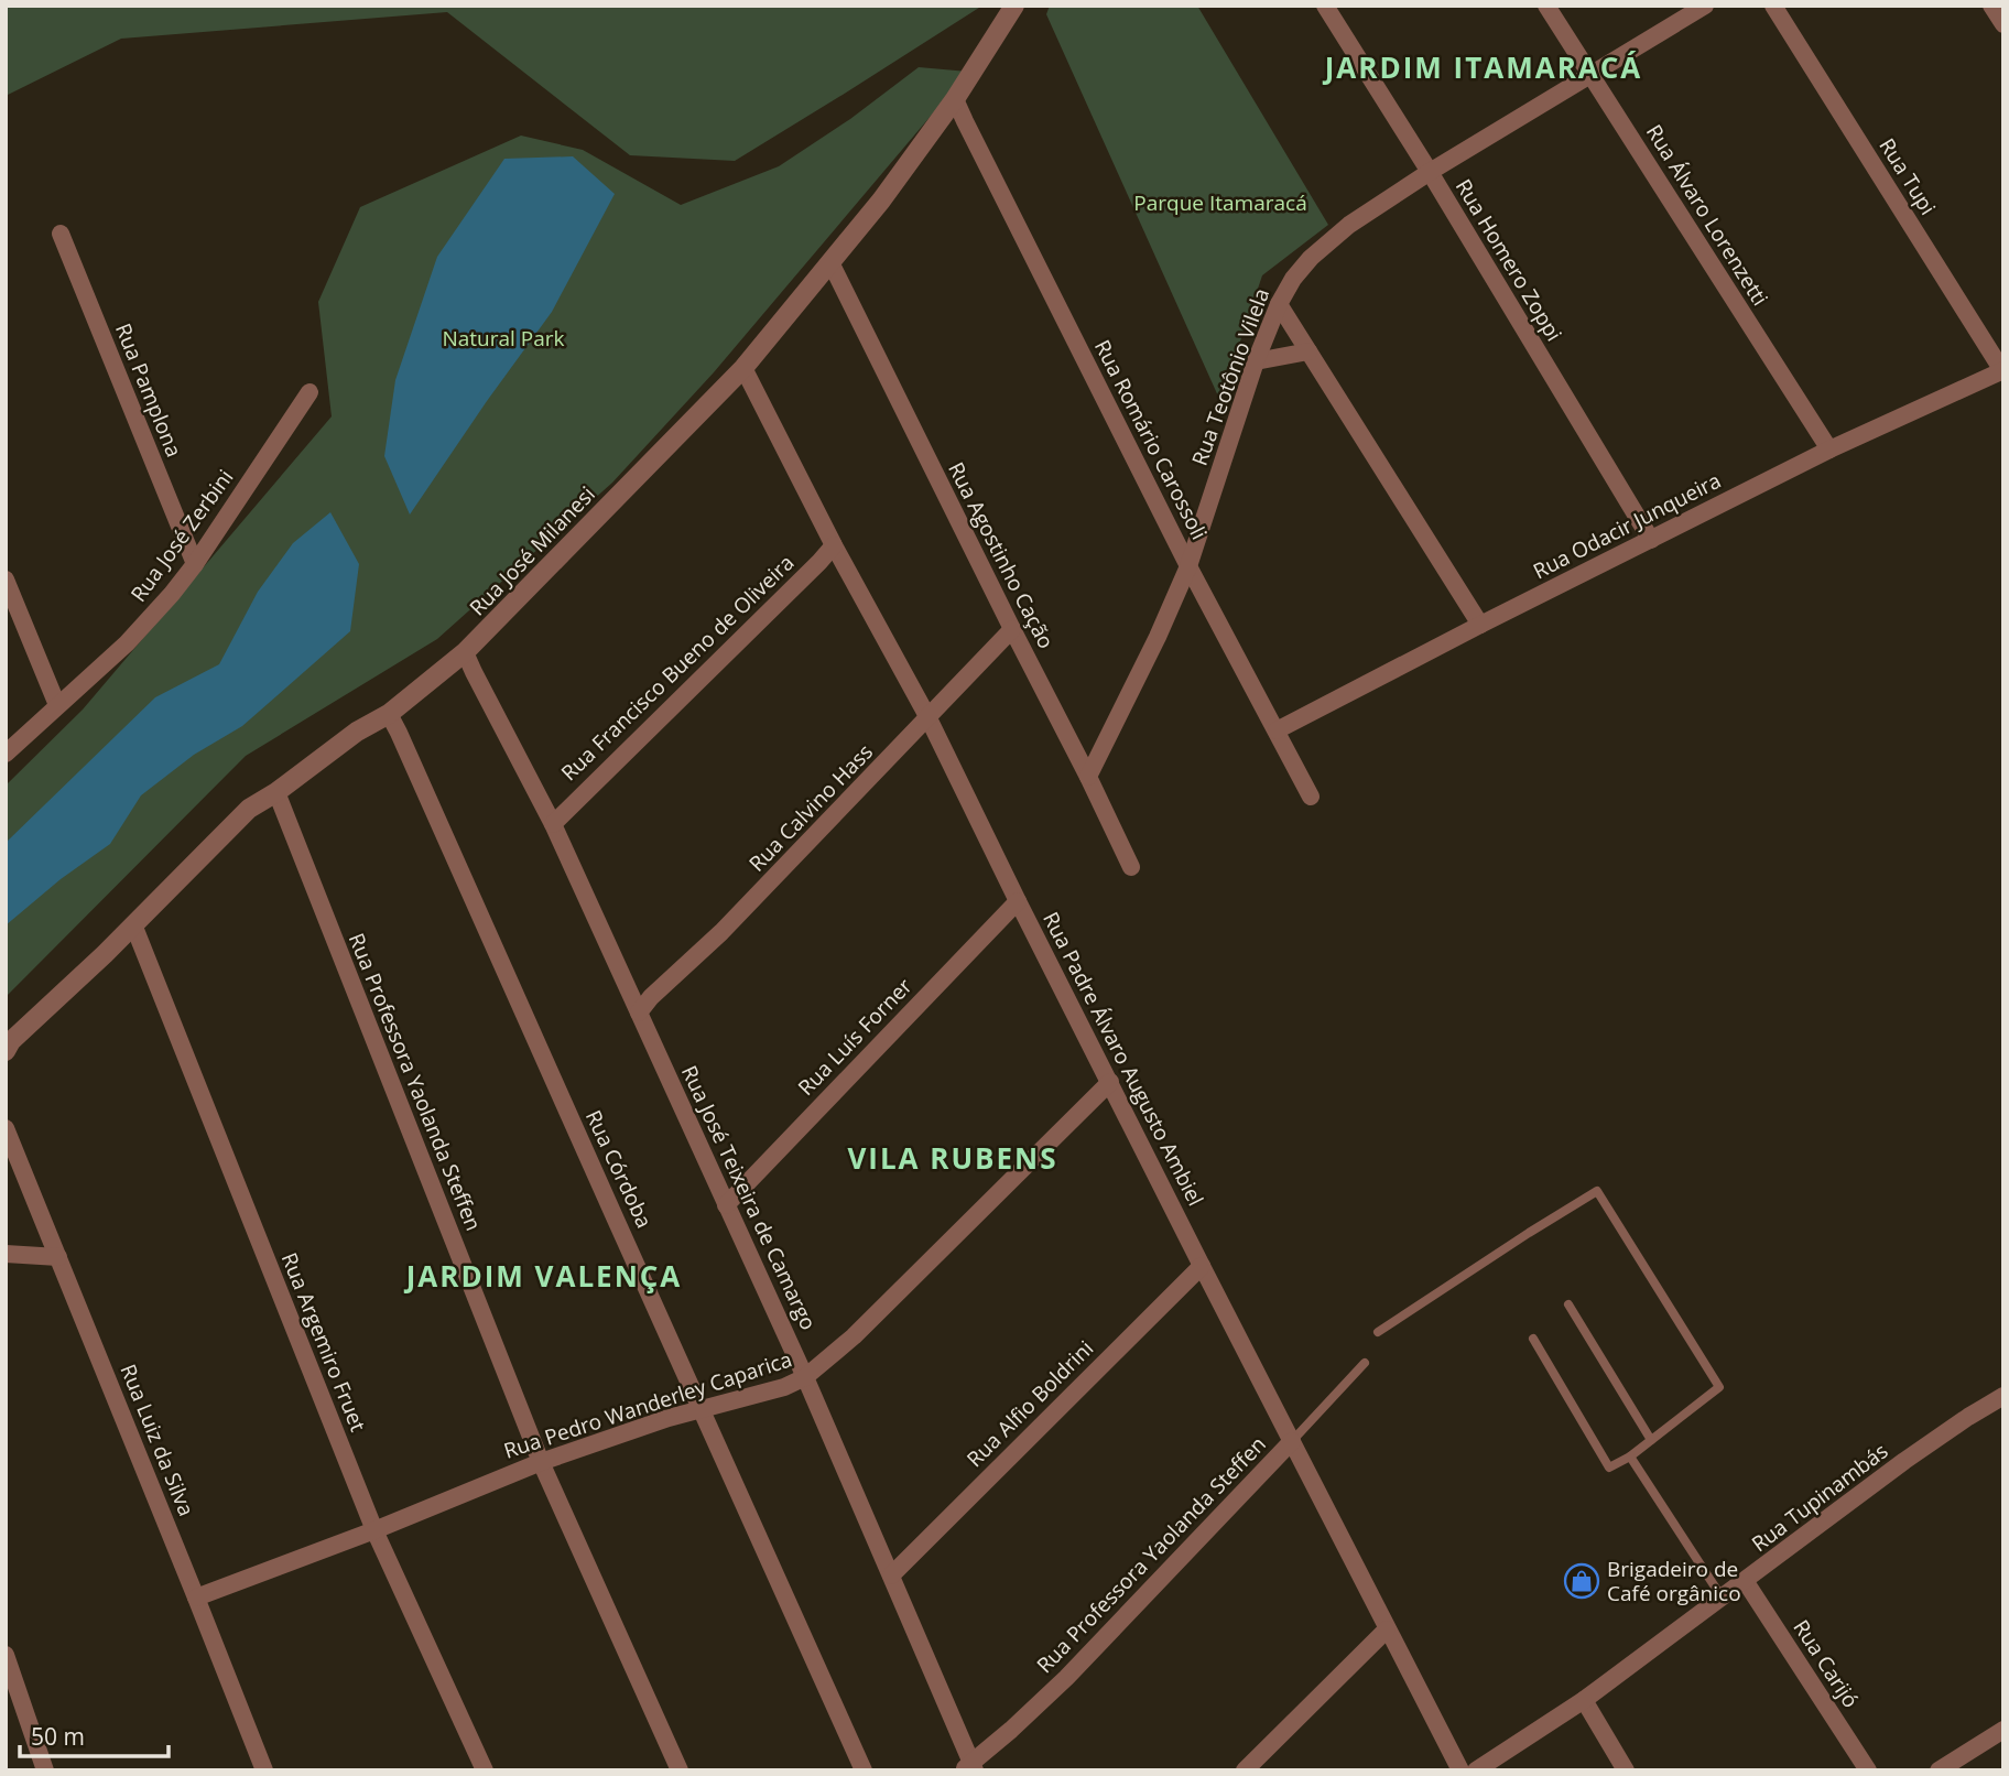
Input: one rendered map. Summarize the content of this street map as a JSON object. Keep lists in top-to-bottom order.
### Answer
{
  "streets": {
    "street": [
      "Rua Tupi",
      "Rua Álvaro Lorenzetti",
      "Rua Homero Zoppi",
      "Rua Teotônio Vilela",
      "Rua Pamplona",
      "Rua Romário Carossoli",
      "Rua Odacir Junqueira",
      "Rua José Zerbini",
      "Rua José Milanesi",
      "Rua Agostinho Cação",
      "Rua Francisco Bueno de Oliveira",
      "Rua Calvino Hass",
      "Rua Luís Forner",
      "Rua Padre Álvaro Augusto Ambiel",
      "Rua Professora Yaolanda Steffen",
      "Rua Córdoba",
      "Rua José Teixeira de Camargo",
      "Rua Argemiro Fruet",
      "Rua Alfio Boldrini",
      "Rua Pedro Wanderley Caparica",
      "Rua Luiz da Silva",
      "Rua Tupinambás",
      "Rua Carijó"
    ]
  },
  "crossings": [
    ["Rua Tupi", "Rua Odacir Junqueira"],
    ["Rua Álvaro Lorenzetti", "Rua Teotônio Vilela"],
    ["Rua Álvaro Lorenzetti", "Rua Odacir Junqueira"],
    ["Rua Homero Zoppi", "Rua Teotônio Vilela"],
    ["Rua Homero Zoppi", "Rua Odacir Junqueira"],
    ["Rua Teotônio Vilela", "Rua Romário Carossoli"],
    ["Rua Teotônio Vilela", "Rua Agostinho Cação"],
    ["Rua Pamplona", "Rua José Zerbini"],
    ["Rua Romário Carossoli", "Rua Odacir Junqueira"],
    ["Rua Romário Carossoli", "Rua José Milanesi"],
    ["Rua José Milanesi", "Rua Agostinho Cação"],
    ["Rua José Milanesi", "Rua Padre Álvaro Augusto Ambiel"],
    ["Rua José Milanesi", "Rua Professora Yaolanda Steffen"],
    ["Rua José Milanesi", "Rua Córdoba"],
    ["Rua José Milanesi", "Rua José Teixeira de Camargo"],
    ["Rua José Milanesi", "Rua Argemiro Fruet"],
    ["Rua Agostinho Cação", "Rua Calvino Hass"],
    ["Rua Francisco Bueno de Oliveira", "Rua Padre Álvaro Augusto Ambiel"],
    ["Rua Francisco Bueno de Oliveira", "Rua José Teixeira de Camargo"],
    ["Rua Calvino Hass", "Rua Padre Álvaro Augusto Ambiel"],
    ["Rua Calvino Hass", "Rua José Teixeira de Camargo"],
    ["Rua Luís Forner", "Rua Padre Álvaro Augusto Ambiel"],
    ["Rua Luís Forner", "Rua José Teixeira de Camargo"],
    ["Rua Padre Álvaro Augusto Ambiel", "Rua Professora Yaolanda Steffen"],
    ["Rua Padre Álvaro Augusto Ambiel", "Rua Alfio Boldrini"],
    ["Rua Padre Álvaro Augusto Ambiel", "Rua Pedro Wanderley Caparica"],
    ["Rua Professora Yaolanda Steffen", "Rua José Teixeira de Camargo"],
    ["Rua Professora Yaolanda Steffen", "Rua Pedro Wanderley Caparica"],
    ["Rua Córdoba", "Rua Pedro Wanderley Caparica"],
    ["Rua José Teixeira de Camargo", "Rua Alfio Boldrini"],
    ["Rua José Teixeira de Camargo", "Rua Pedro Wanderley Caparica"],
    ["Rua Argemiro Fruet", "Rua Pedro Wanderley Caparica"],
    ["Rua Pedro Wanderley Caparica", "Rua Luiz da Silva"],
    ["Rua Tupinambás", "Rua Carijó"]
  ],
  "districts": ["JARDIM ITAMARACÁ", "VILA RUBENS", "JARDIM VALENÇA"],
  "parks": ["Parque Itamaracá", "Natural Park"],
  "places": {
    "shop": ["Brigadeiro de Café orgânico"]
  },
  "scale_bar": "50 m"
}
